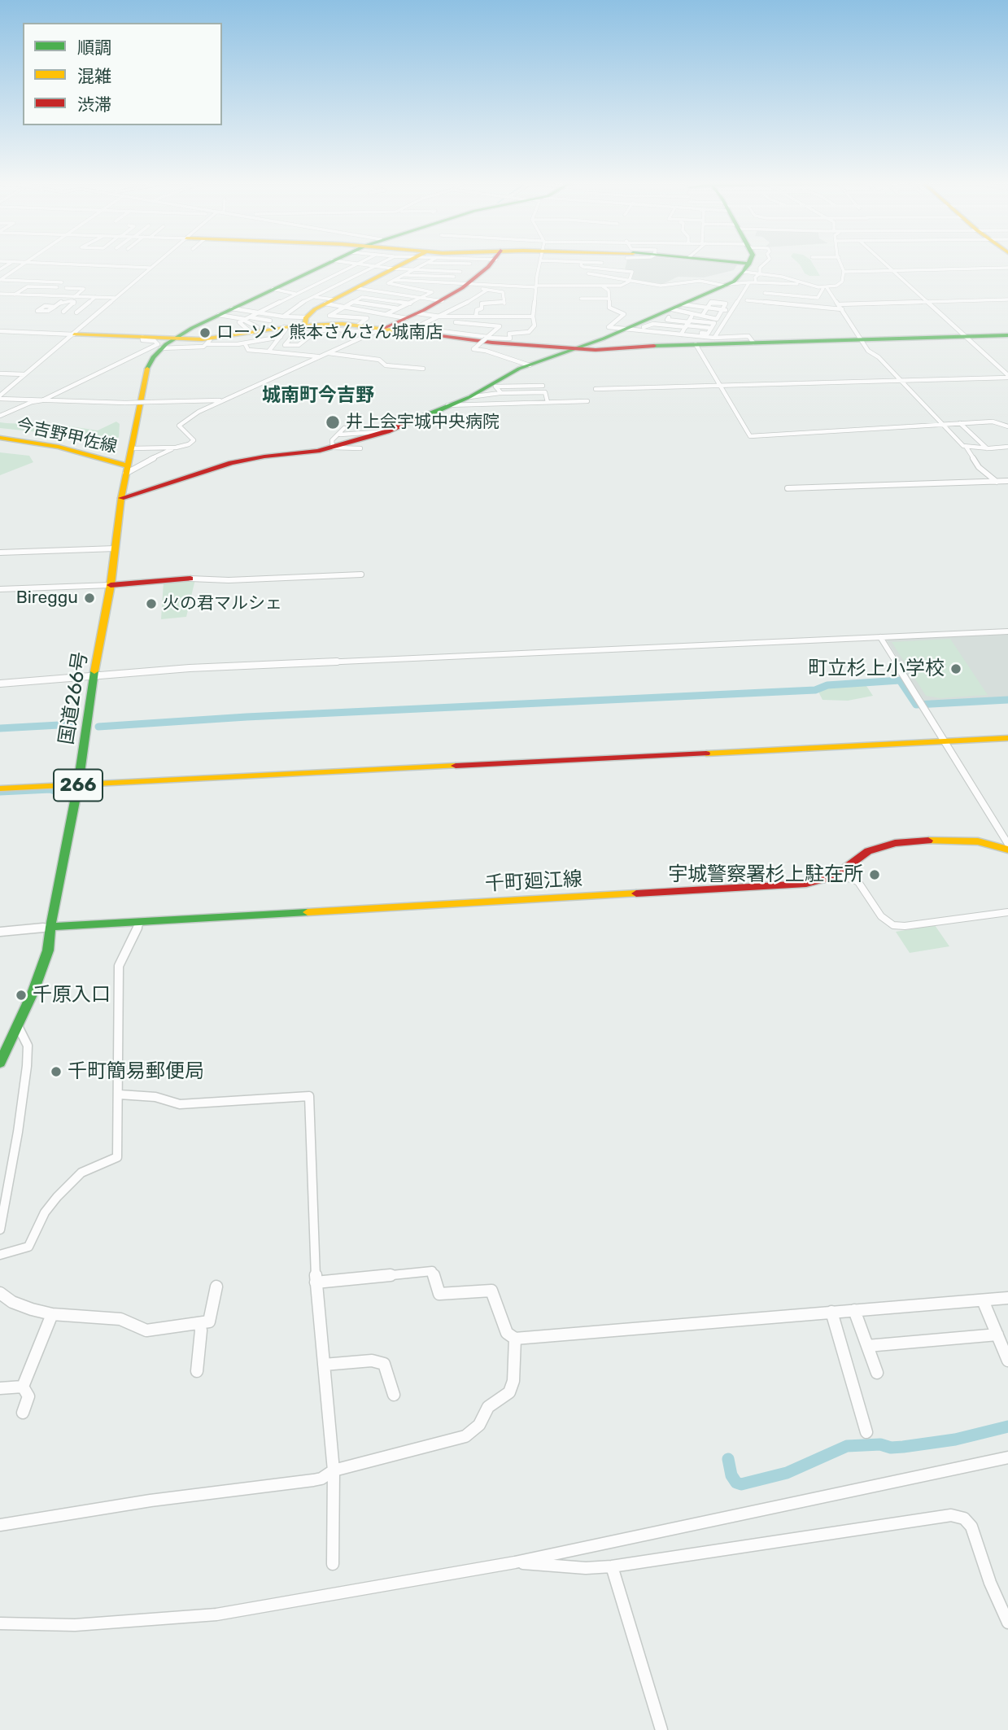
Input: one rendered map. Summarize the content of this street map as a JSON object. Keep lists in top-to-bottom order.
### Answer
{
  "streets": {
    "main road": [
      "今吉野甲佐線",
      "国道266号",
      "266",
      "千町廻江線"
    ]
  },
  "crossings": [
    ["今吉野甲佐線", "国道266号"],
    ["今吉野甲佐線", "266"],
    ["国道266号", "266"],
    ["国道266号", "千町廻江線"]
  ],
  "districts": ["城南町今吉野"],
  "places": [
    "ローソン 熊本さんさん城南店",
    "井上会宇城中央病院",
    "Bireggu",
    "火の君マルシェ",
    "町立杉上小学校",
    "宇城警察署杉上駐在所",
    "千原入口",
    "千町簡易郵便局"
  ],
  "legend": ["順調", "混雑", "渋滞"]
}
